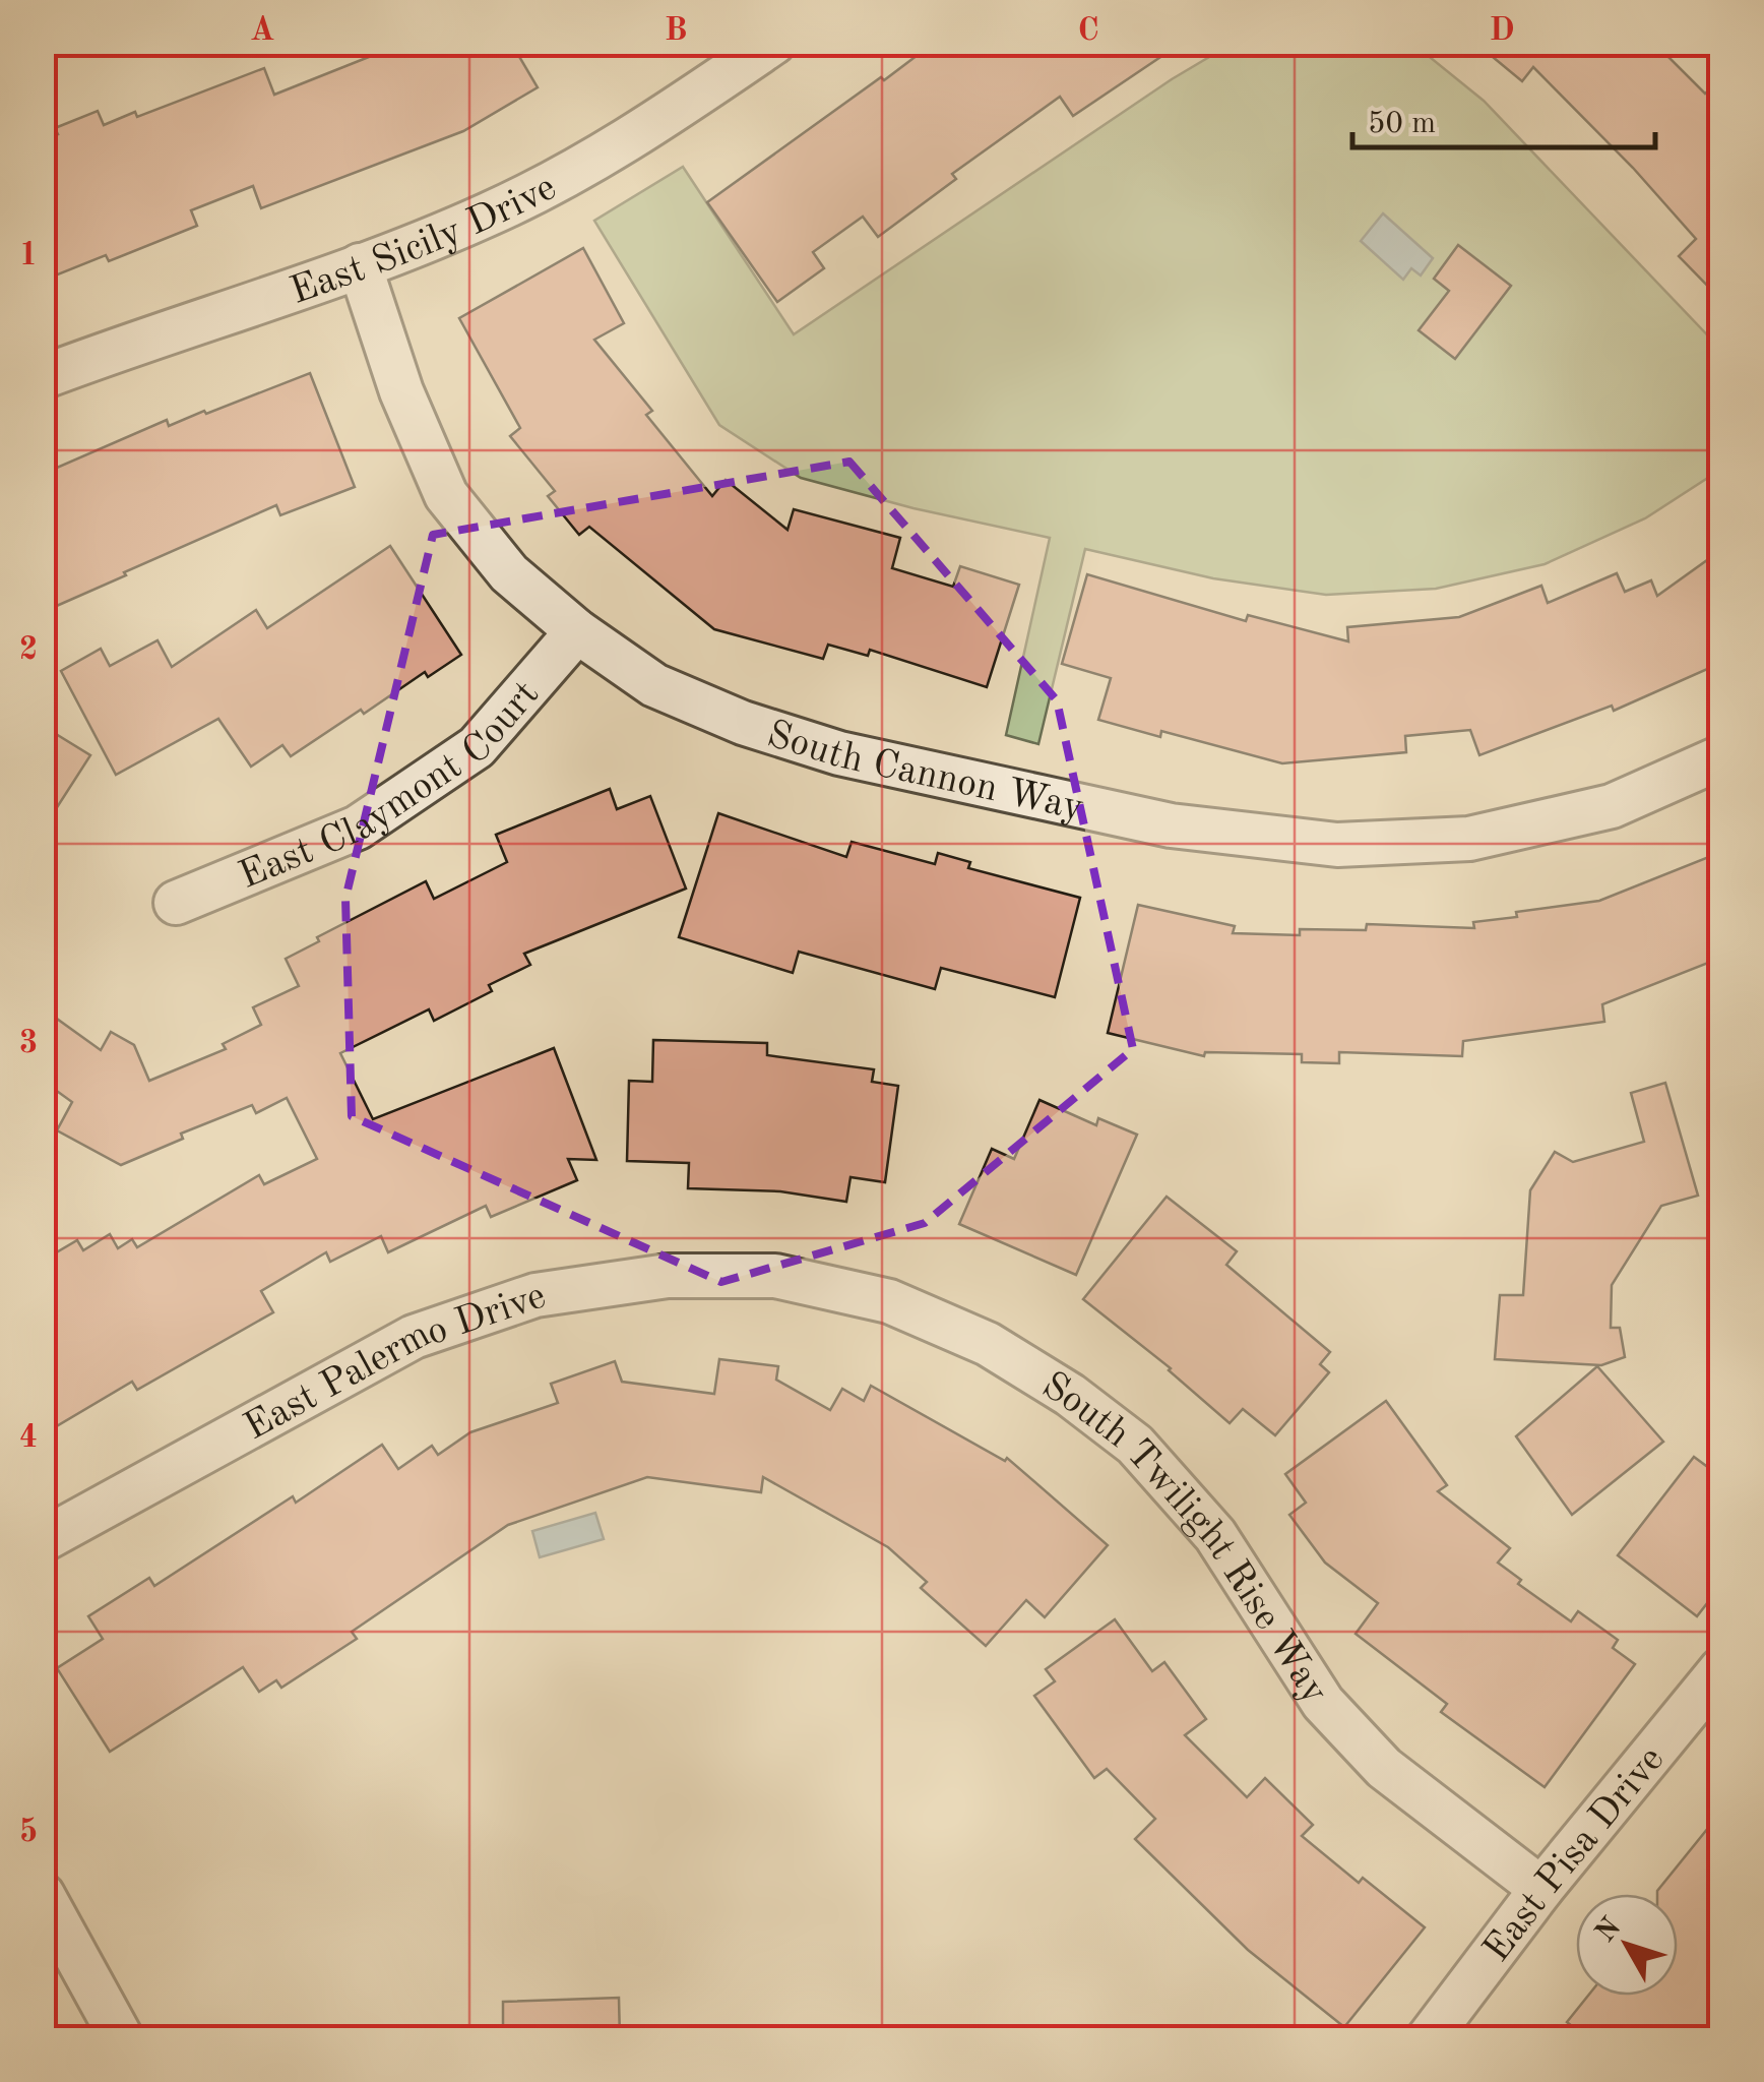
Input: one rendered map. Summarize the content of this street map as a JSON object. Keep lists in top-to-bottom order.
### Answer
{
  "streets": {
    "street": [
      "East Sicily Drive",
      "South Cannon Way",
      "East Claymont Court",
      "East Palermo Drive",
      "South Twilight Rise Way",
      "East Pisa Drive"
    ]
  },
  "crossings": [
    ["East Sicily Drive", "South Cannon Way"],
    ["South Cannon Way", "East Claymont Court"],
    ["East Palermo Drive", "South Twilight Rise Way"],
    ["South Twilight Rise Way", "East Pisa Drive"]
  ],
  "scale_bar": "50 m",
  "north": "top left",
  "grid": {
    "columns": [
      "A",
      "B",
      "C",
      "D"
    ],
    "rows": [
      "1",
      "2",
      "3",
      "4",
      "5"
    ]
  }
}
